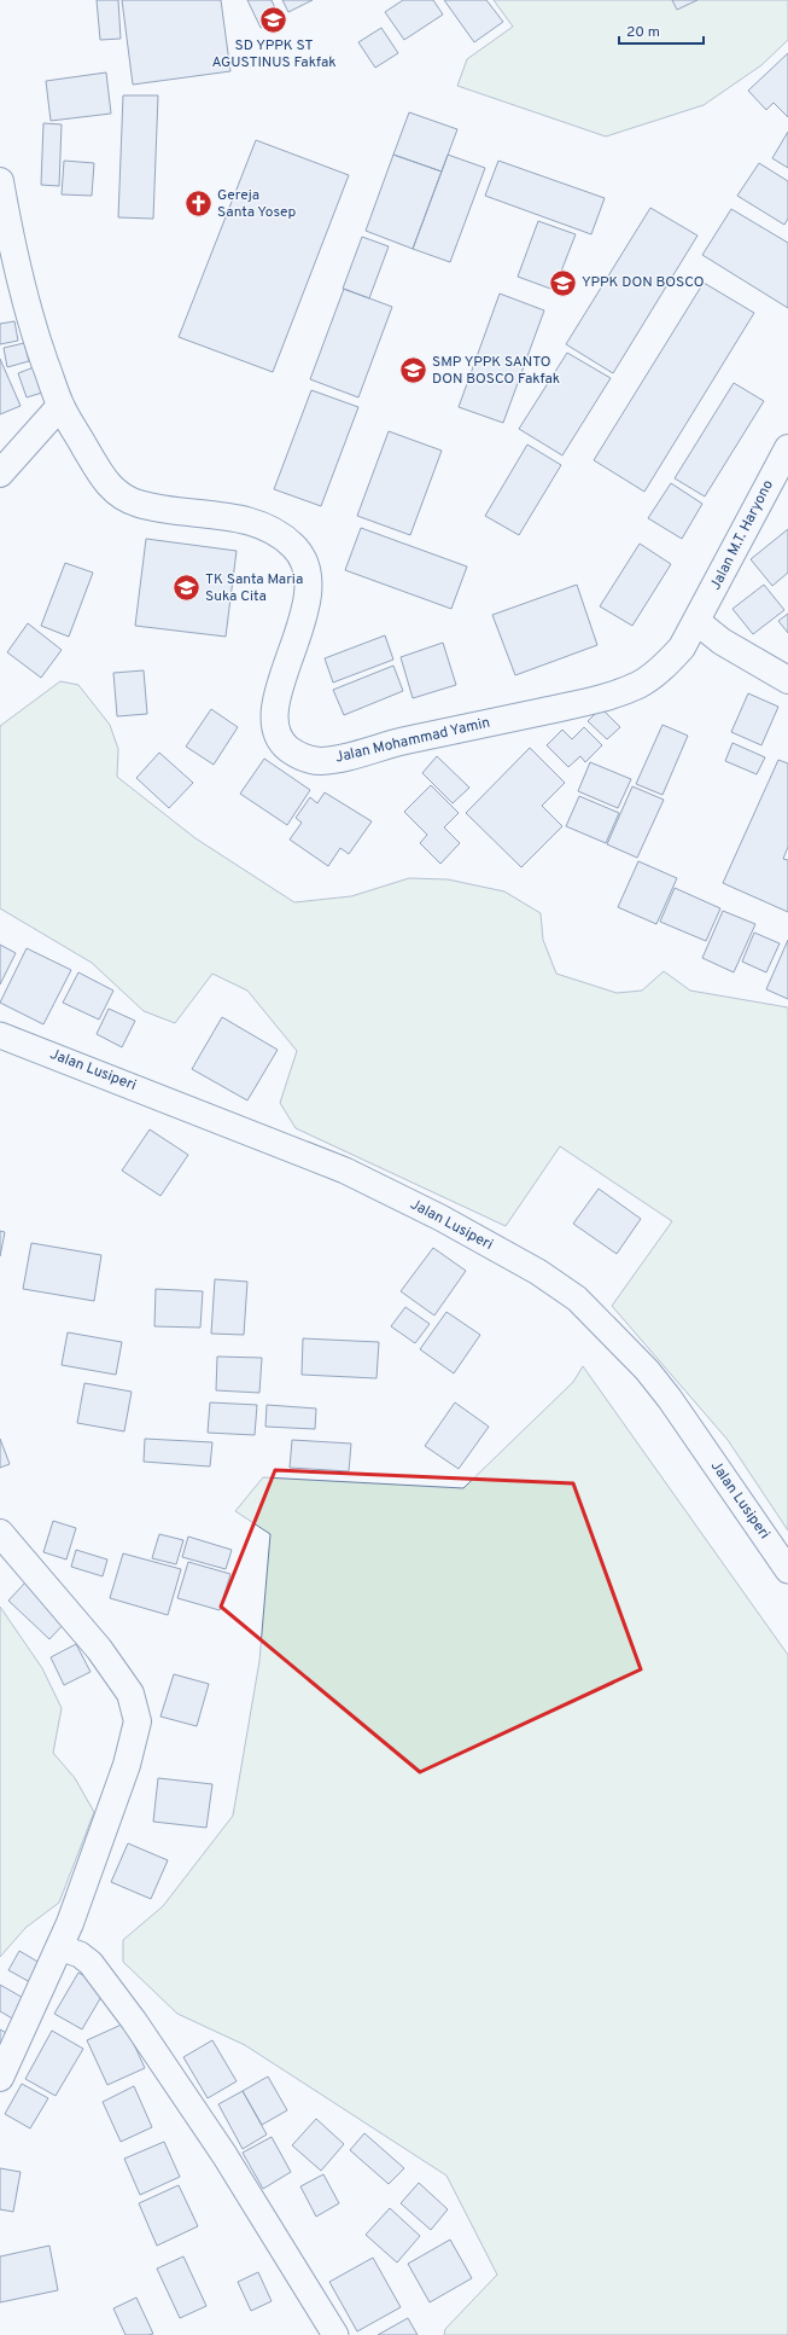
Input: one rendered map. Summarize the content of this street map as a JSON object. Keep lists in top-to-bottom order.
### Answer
{
  "streets": {
    "main road": ["Jalan M.T. Haryono", "Jalan Mohammad Yamin"],
    "street": ["Jalan Lusiperi"]
  },
  "crossings": [
    ["Jalan M.T. Haryono", "Jalan Mohammad Yamin"]
  ],
  "places": {
    "school or university": [
      "SD YPPK ST AGUSTINUS Fakfak",
      "YPPK DON BOSCO",
      "SMP YPPK SANTO DON BOSCO Fakfak",
      "TK Santa Maria Suka Cita"
    ],
    "church": ["Gereja Santa Yosep"]
  },
  "scale_bar": "20 m"
}
